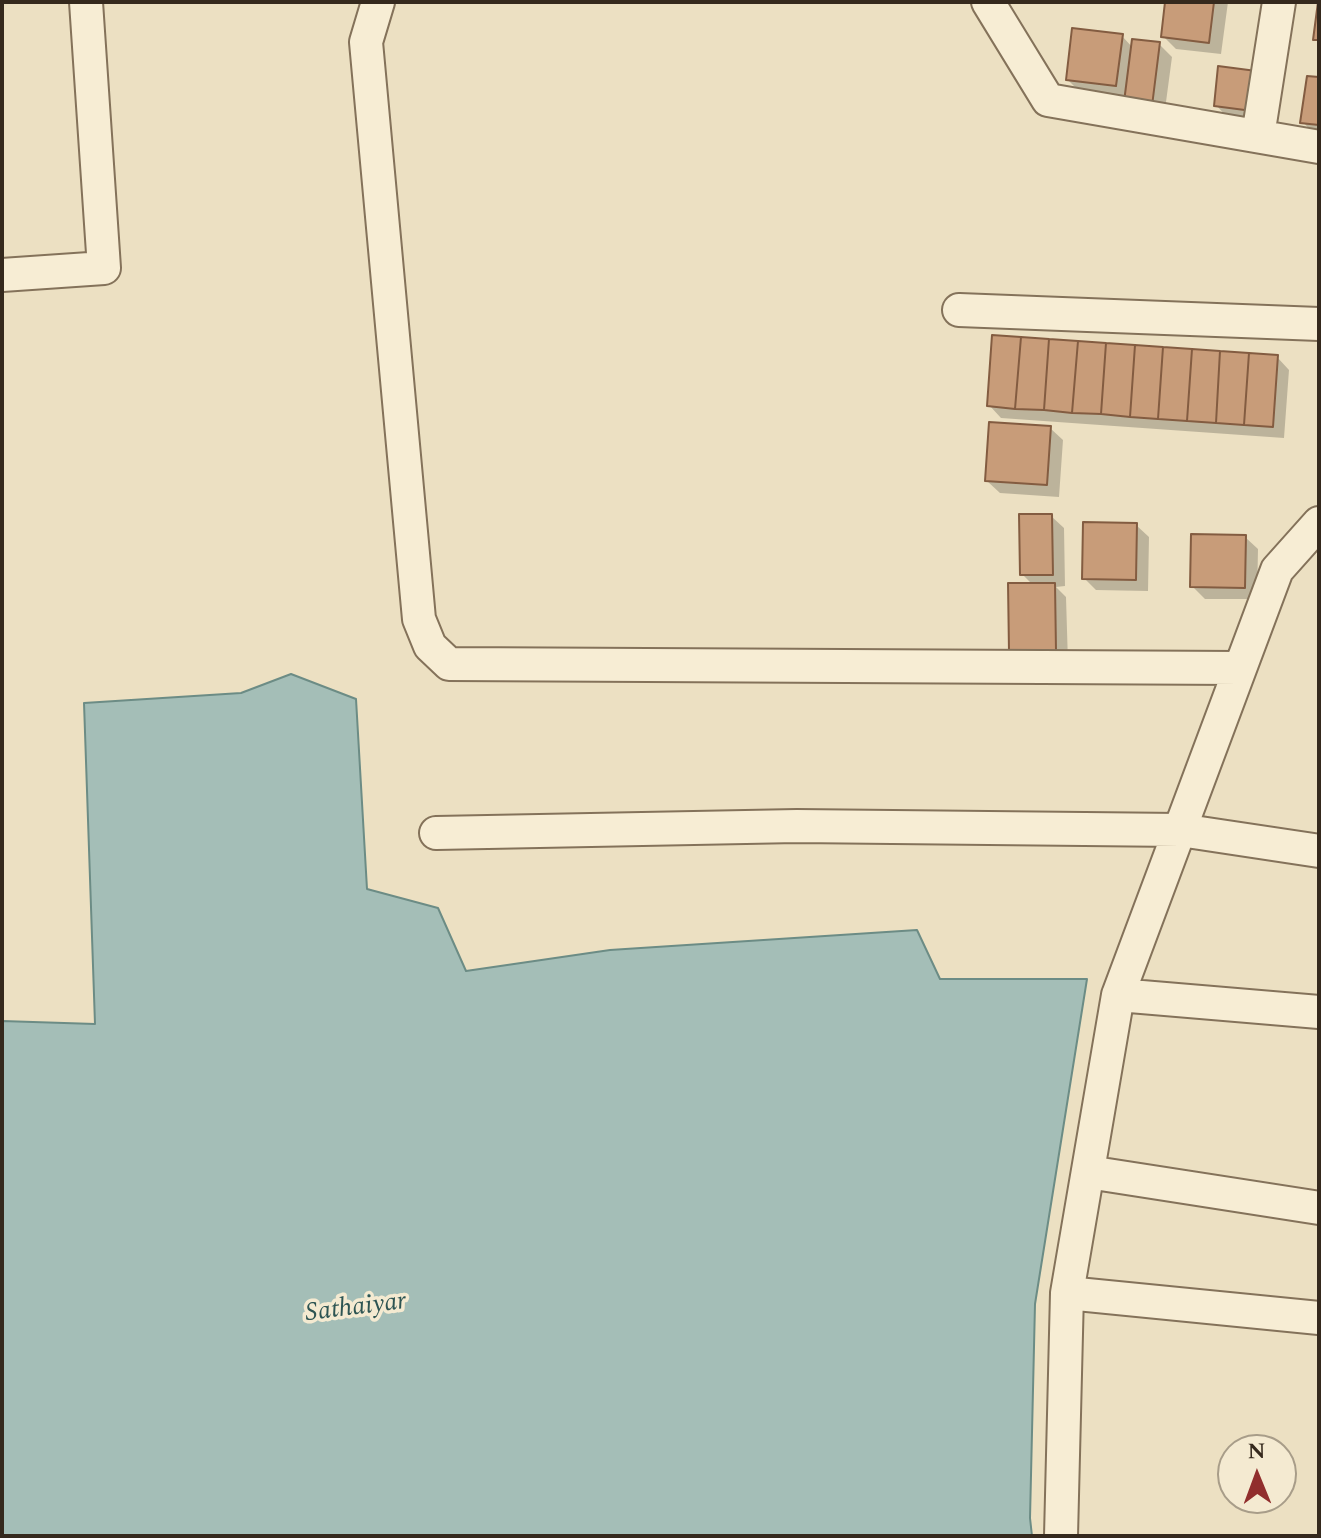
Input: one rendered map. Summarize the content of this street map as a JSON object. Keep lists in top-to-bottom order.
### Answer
{
  "water": ["Sathaiyar"],
  "north": "top"
}
